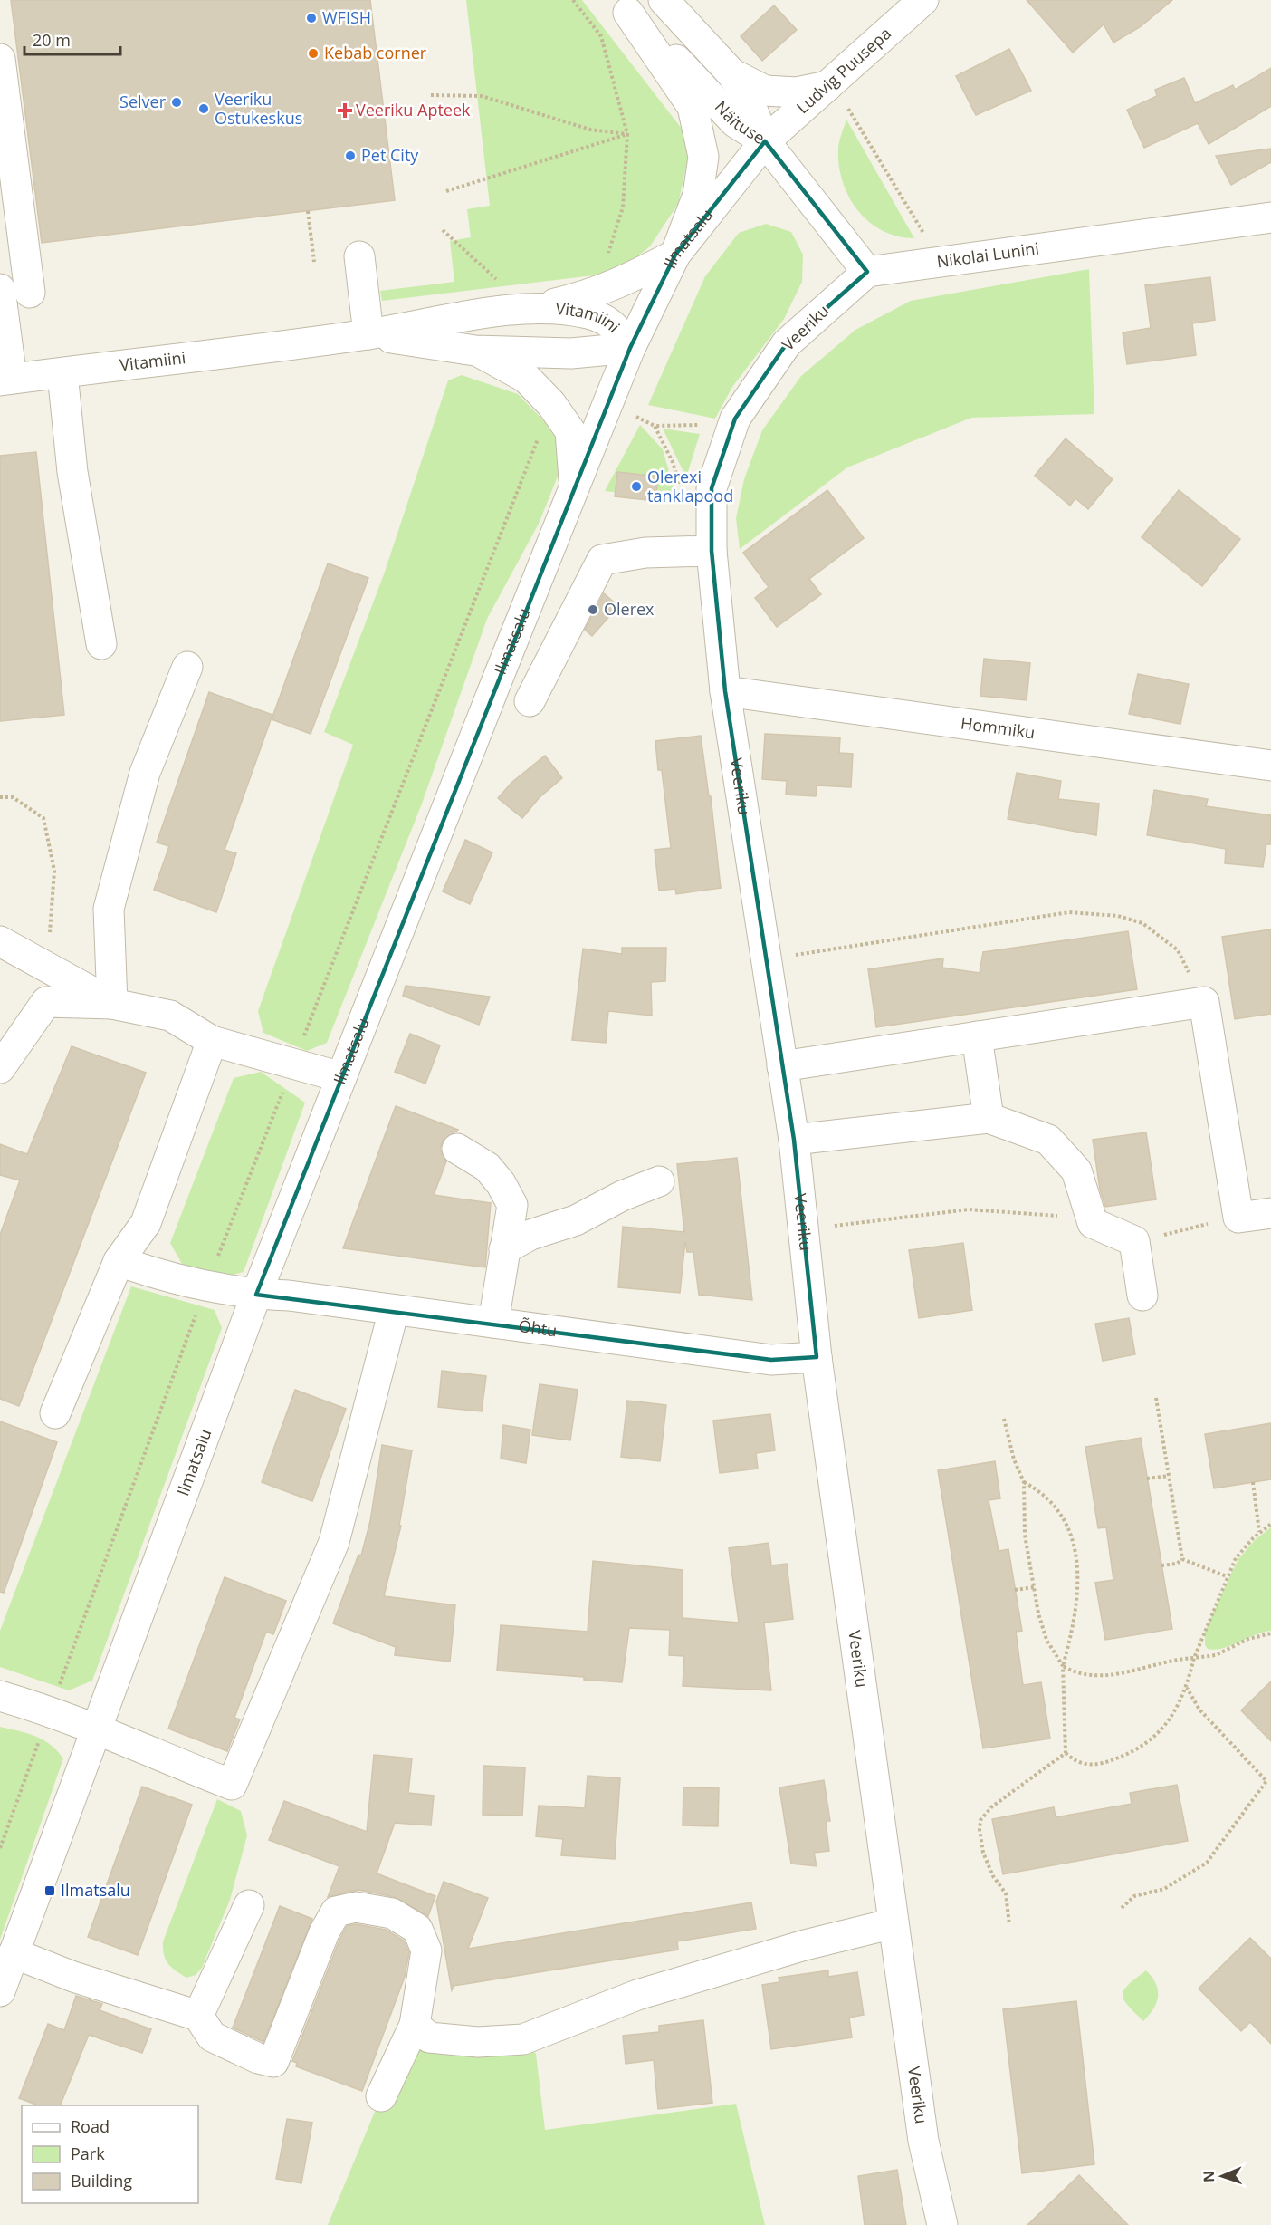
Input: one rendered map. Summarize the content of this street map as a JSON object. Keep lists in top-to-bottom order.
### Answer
{
  "streets": {
    "street": [
      "Ludvig Puusepa",
      "Näituse",
      "Ilmatsalu",
      "Nikolai Lunini",
      "Vitamiini",
      "Veeriku",
      "Hommiku",
      "Õhtu"
    ]
  },
  "crossings": [
    ["Ludvig Puusepa", "Näituse"],
    ["Ludvig Puusepa", "Ilmatsalu"],
    ["Näituse", "Ilmatsalu"],
    ["Ilmatsalu", "Vitamiini"],
    ["Ilmatsalu", "Õhtu"],
    ["Nikolai Lunini", "Veeriku"],
    ["Veeriku", "Hommiku"],
    ["Veeriku", "Õhtu"]
  ],
  "places": {
    "other": [
      "WFISH",
      "Kebab corner",
      "Selver",
      "Veeriku Ostukeskus",
      "Pet City",
      "Olerexi tanklapood",
      "Olerex"
    ],
    "health": ["Veeriku Apteek"],
    "transit": ["Ilmatsalu"]
  },
  "legend": ["Road", "Park", "Building"],
  "scale_bar": "20 m",
  "north": "left"
}
